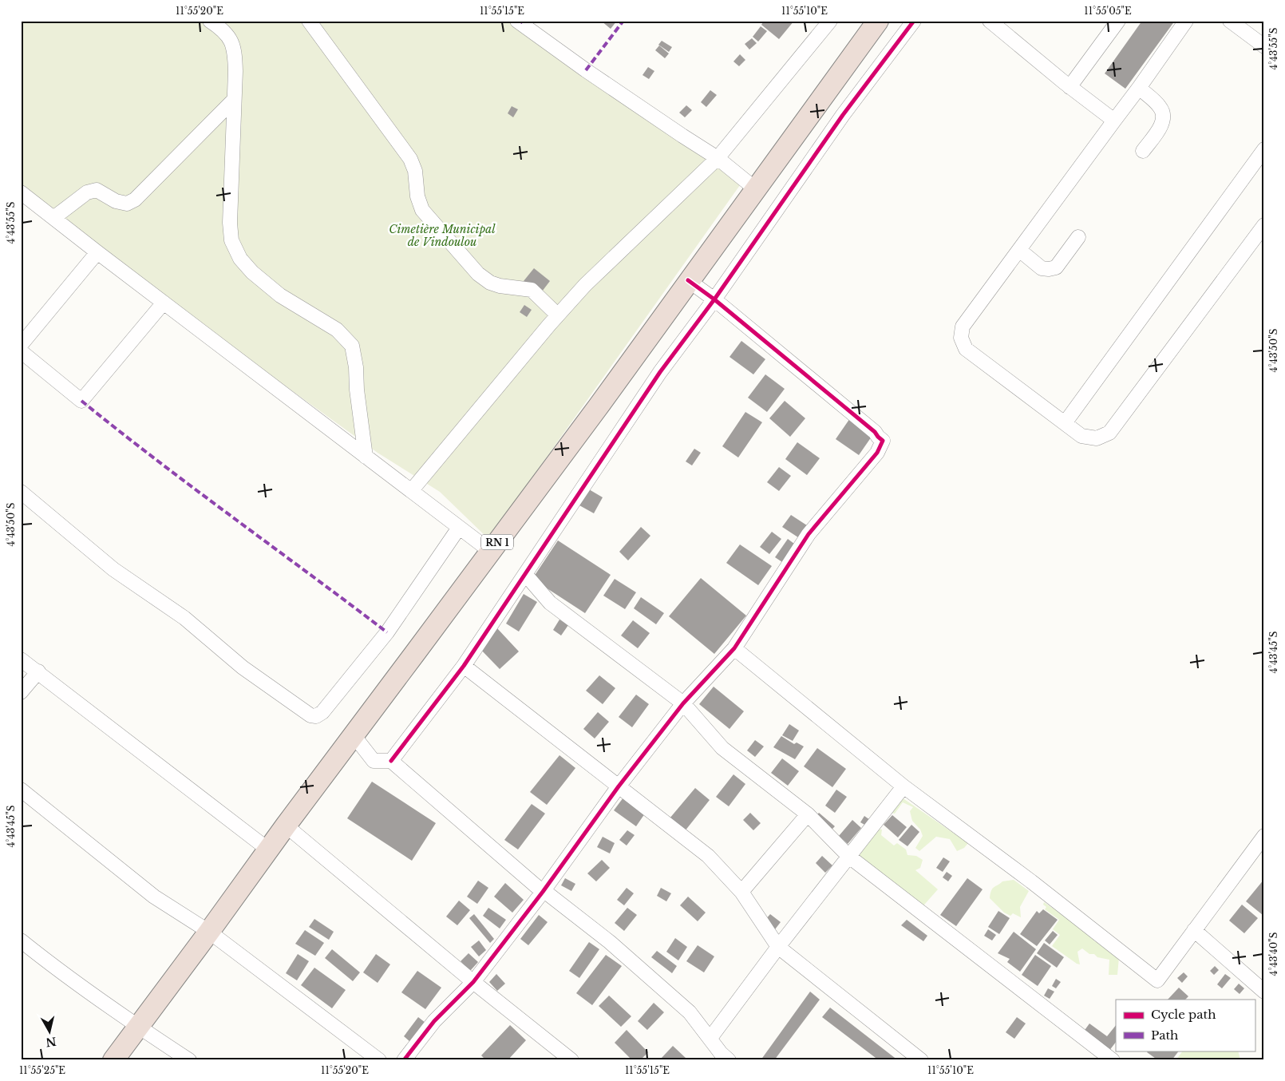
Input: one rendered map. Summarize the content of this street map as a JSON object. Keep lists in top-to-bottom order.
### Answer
{
  "streets": {
    "highway": ["RN 1"]
  },
  "parks": ["Cimetière Municipal de Vindoulou"],
  "legend": ["Cycle path", "Path"],
  "north": "bottom",
  "coordinates": [
    "11°55'20\"E",
    "11°55'15\"E",
    "11°55'10\"E",
    "11°55'05\"E",
    "4°43'55\"S",
    "4°43'50\"S",
    "4°43'45\"S",
    "4°43'40\"S",
    "11°55'25\"E"
  ]
}
